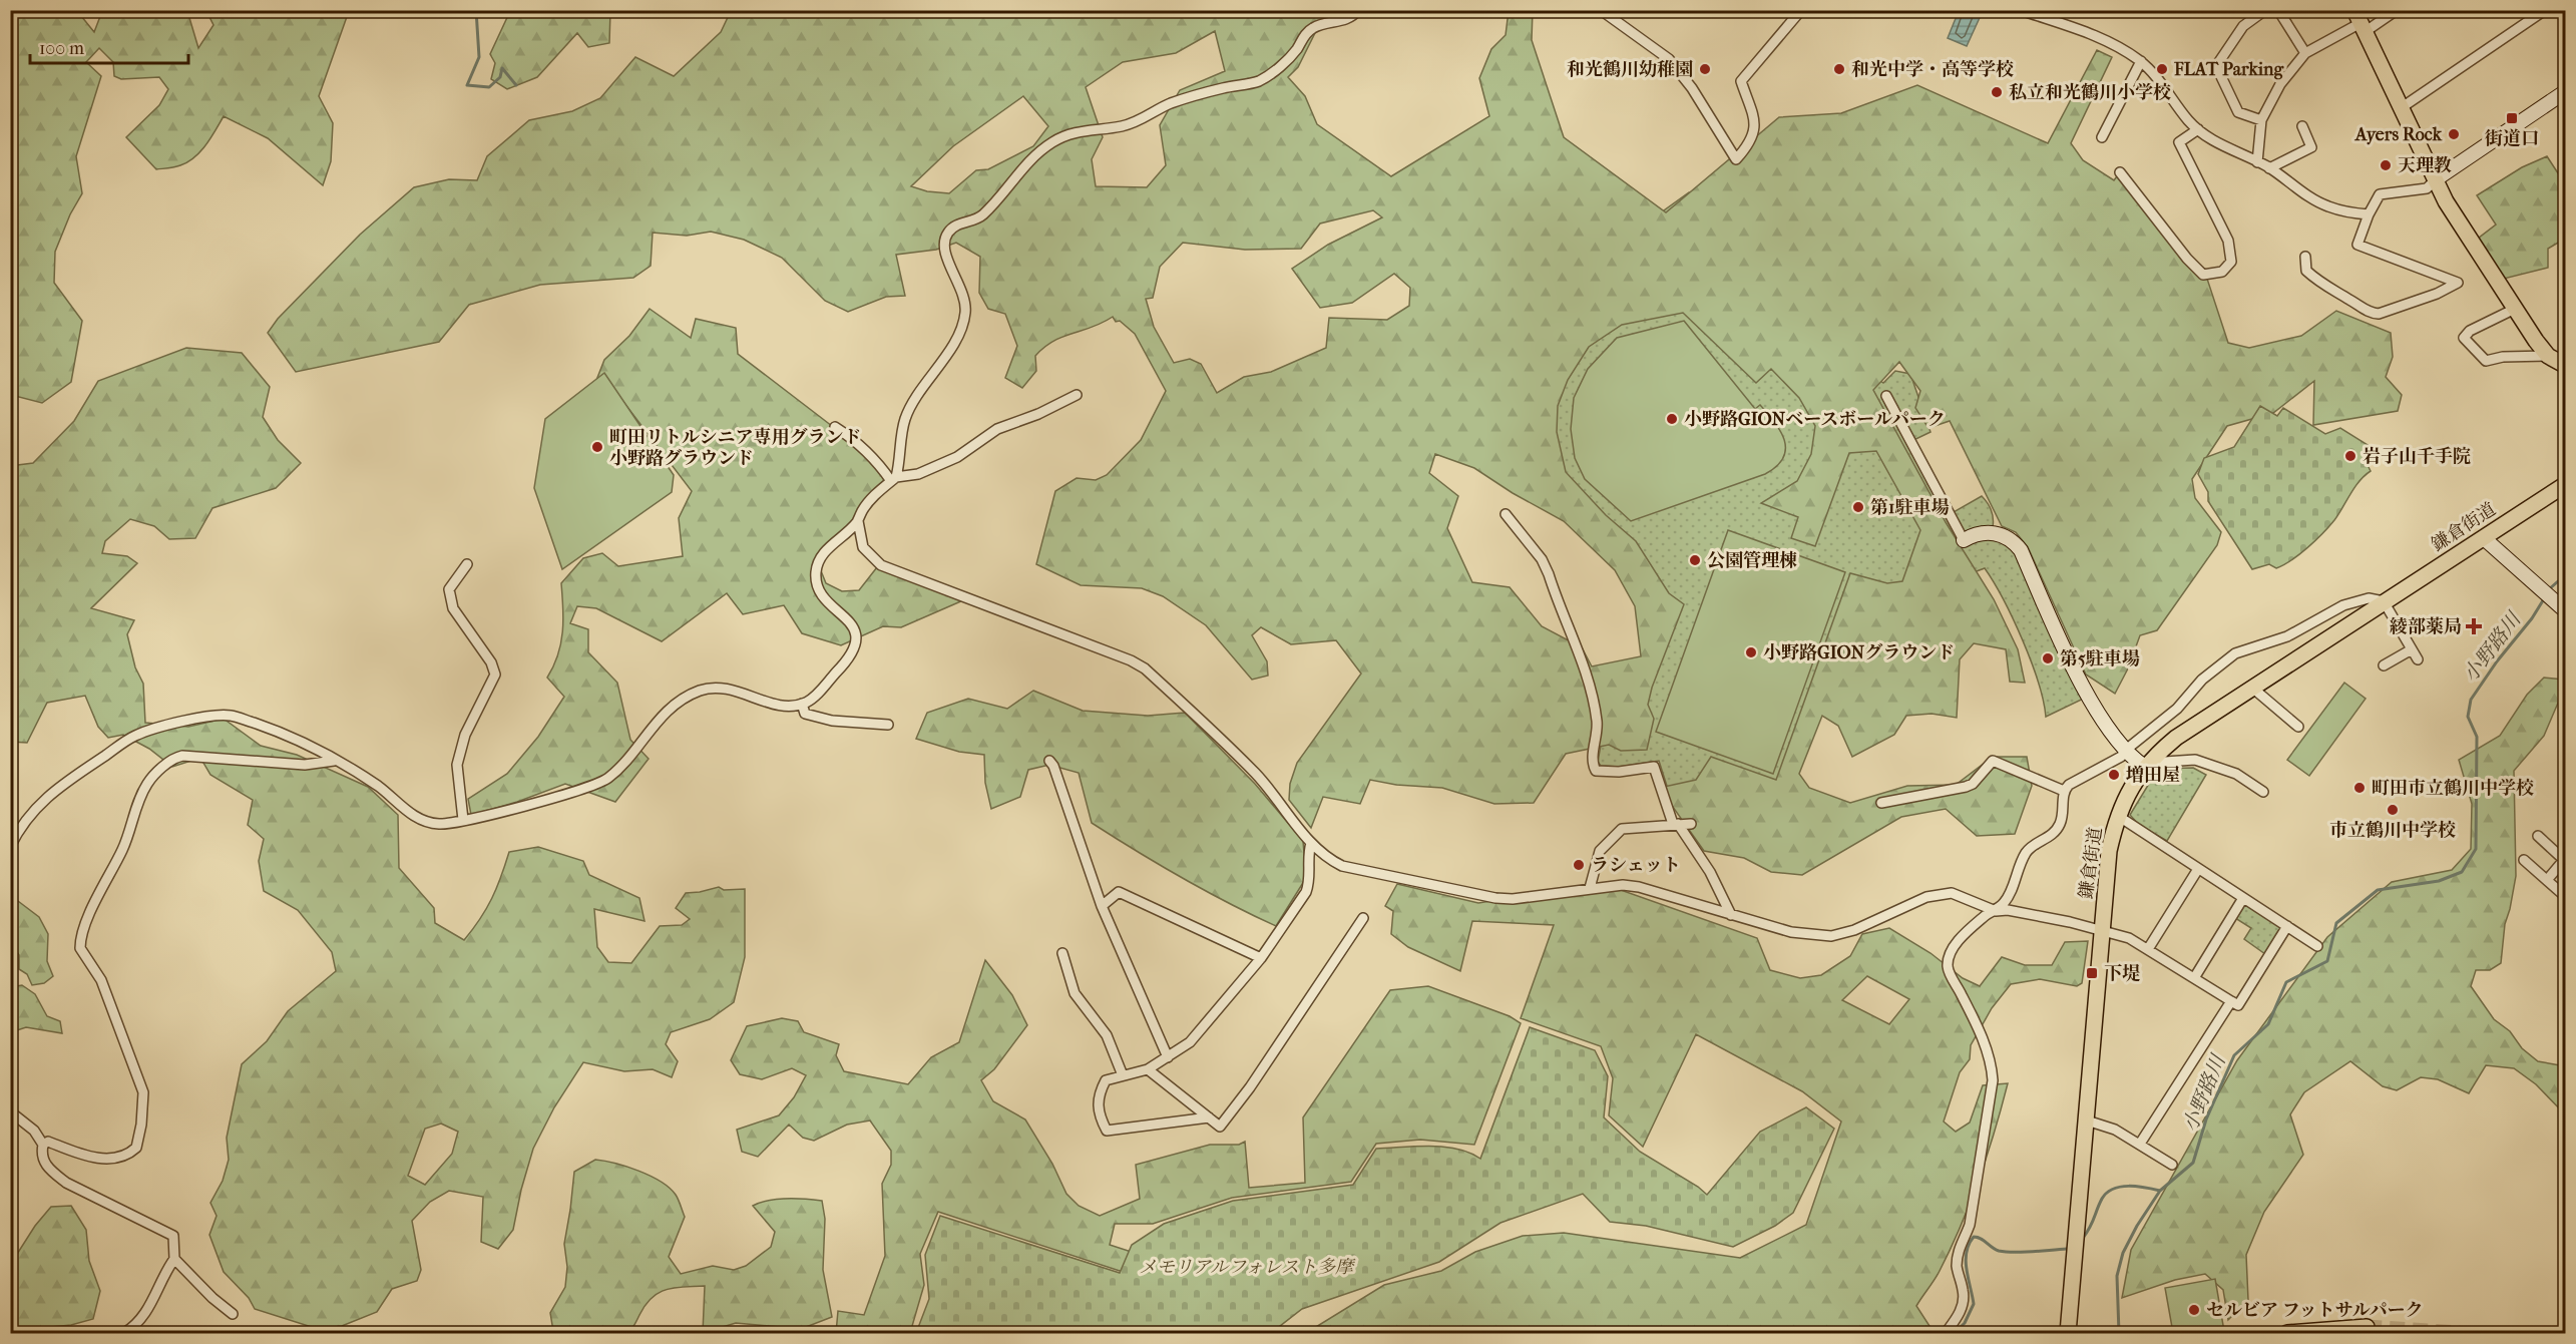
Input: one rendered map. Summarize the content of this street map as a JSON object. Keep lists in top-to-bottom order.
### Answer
{
  "streets": {
    "main road": ["鎌倉街道"]
  },
  "water": ["小野路川"],
  "parks": ["メモリアルフォレスト多摩"],
  "places": {
    "other": [
      "和光鶴川幼稚園",
      "和光中学・高等学校",
      "FLAT Parking",
      "私立和光鶴川小学校",
      "Ayers Rock",
      "天理教",
      "小野路GIONベースボールパーク",
      "町田リトルシニア専用グランド 小野路グラウンド",
      "岩子山千手院",
      "第1駐車場",
      "公園管理棟",
      "小野路GIONグラウンド",
      "第5駐車場",
      "増田屋",
      "町田市立鶴川中学校",
      "市立鶴川中学校",
      "ラシェット",
      "セルビア フットサルパーク"
    ],
    "transit": ["街道口", "下堤"],
    "health": ["綾部薬局"]
  },
  "scale_bar": "100 m"
}
